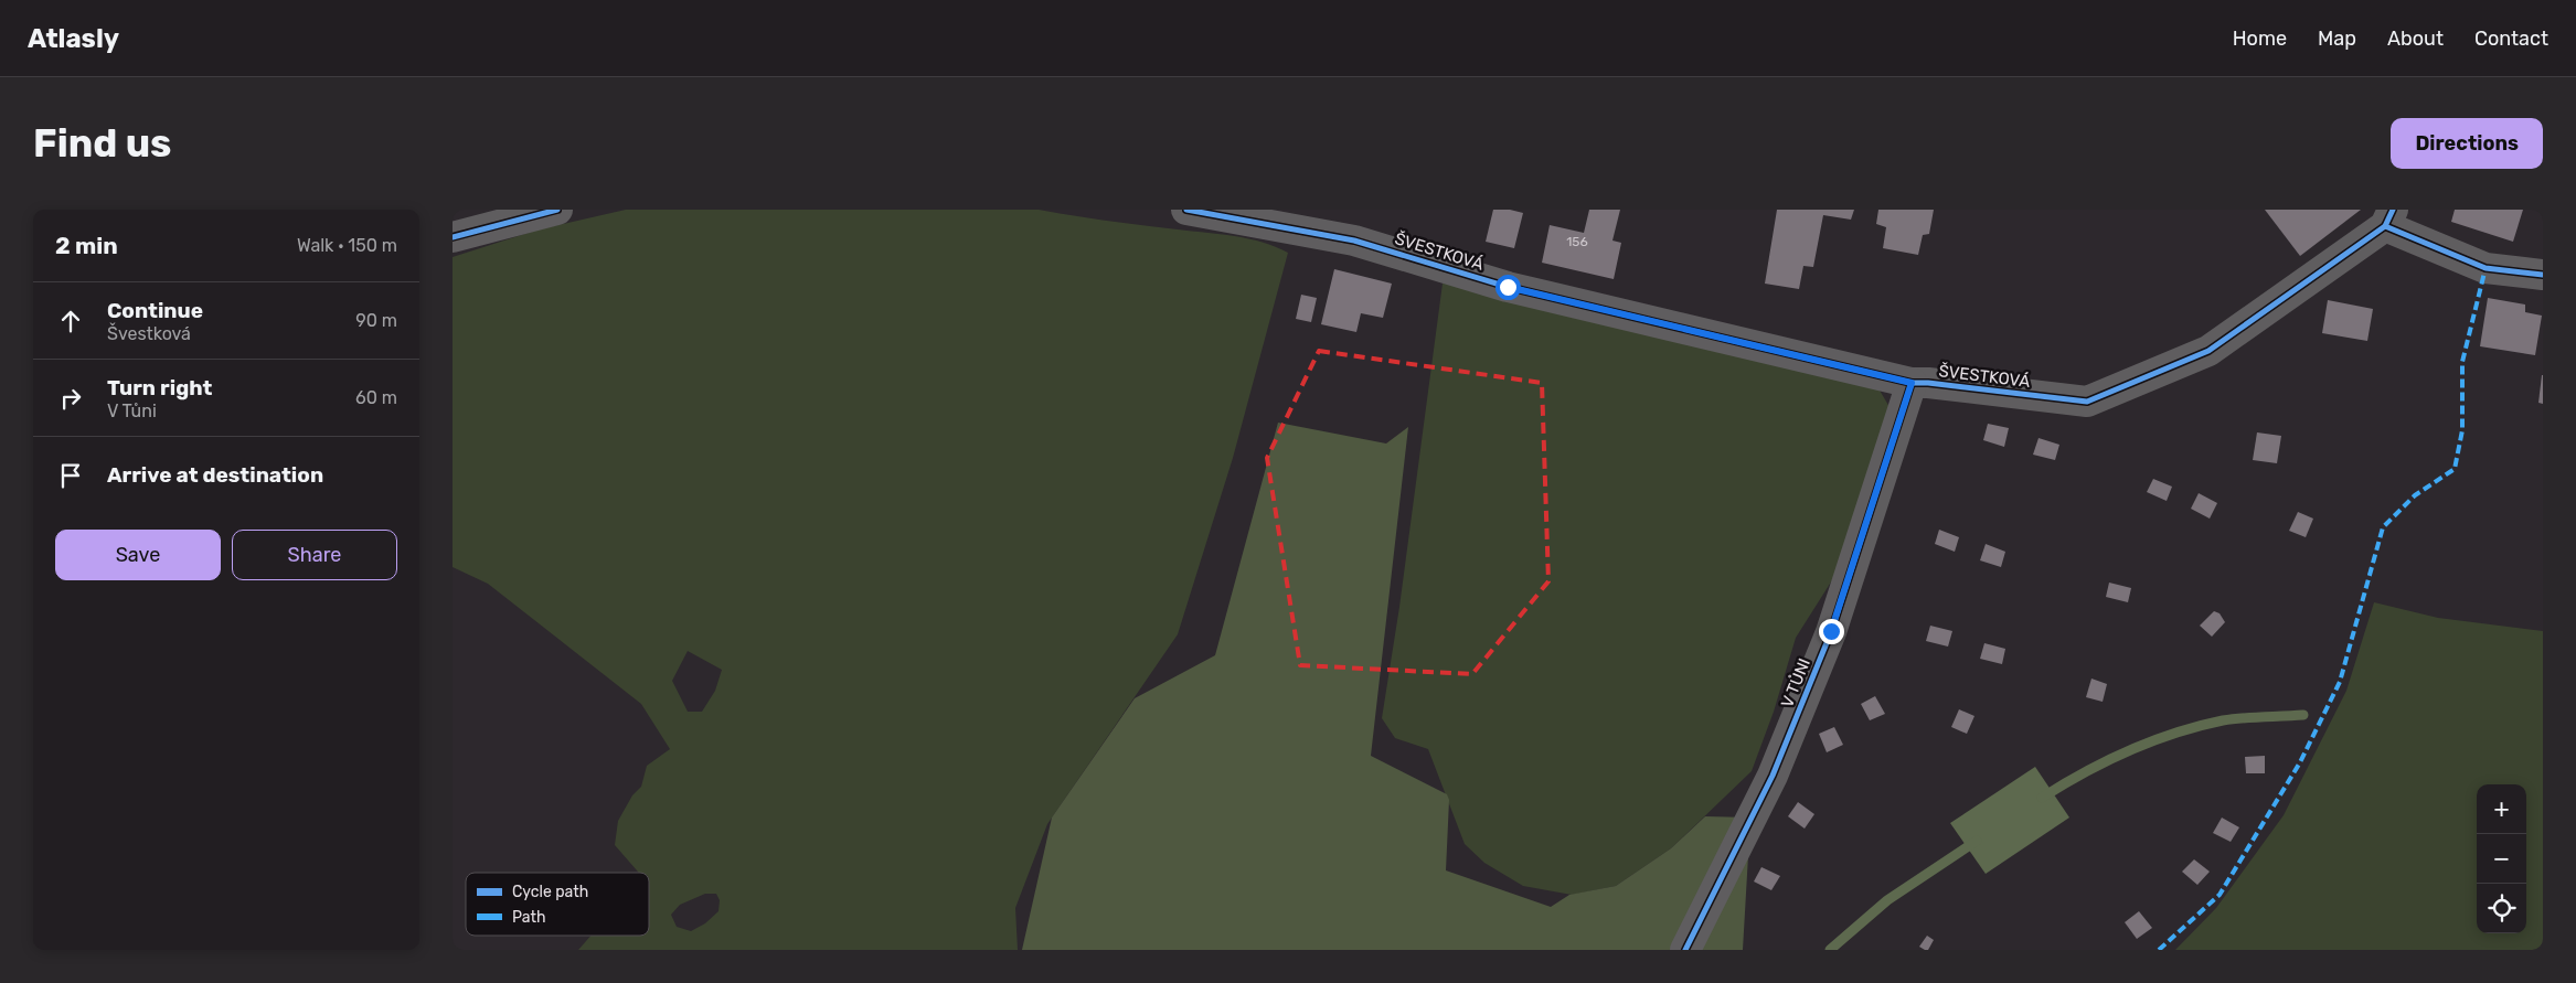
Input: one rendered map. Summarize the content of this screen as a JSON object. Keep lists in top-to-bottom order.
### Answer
{
  "streets": {
    "street": ["ŠVESTKOVÁ", "V TŮNI"]
  },
  "crossings": [
    ["ŠVESTKOVÁ", "V TŮNI"]
  ],
  "house_numbers": ["156"],
  "legend": ["Cycle path", "Path"],
  "page": {
    "header": "Atlasly",
    "nav": [
      "Home",
      "Map",
      "About",
      "Contact"
    ],
    "buttons": [
      "Directions",
      ["Save", "Share"]
    ],
    "title": "Find us",
    "heading": ["2 min", "Walk · 150 m"],
    "list": [
      ["Continue", "Švestková", "90 m"],
      ["Turn right", "V Tůni", "60 m"],
      "Arrive at destination"
    ],
    "map_buttons": ["+", "−"]
  }
}
